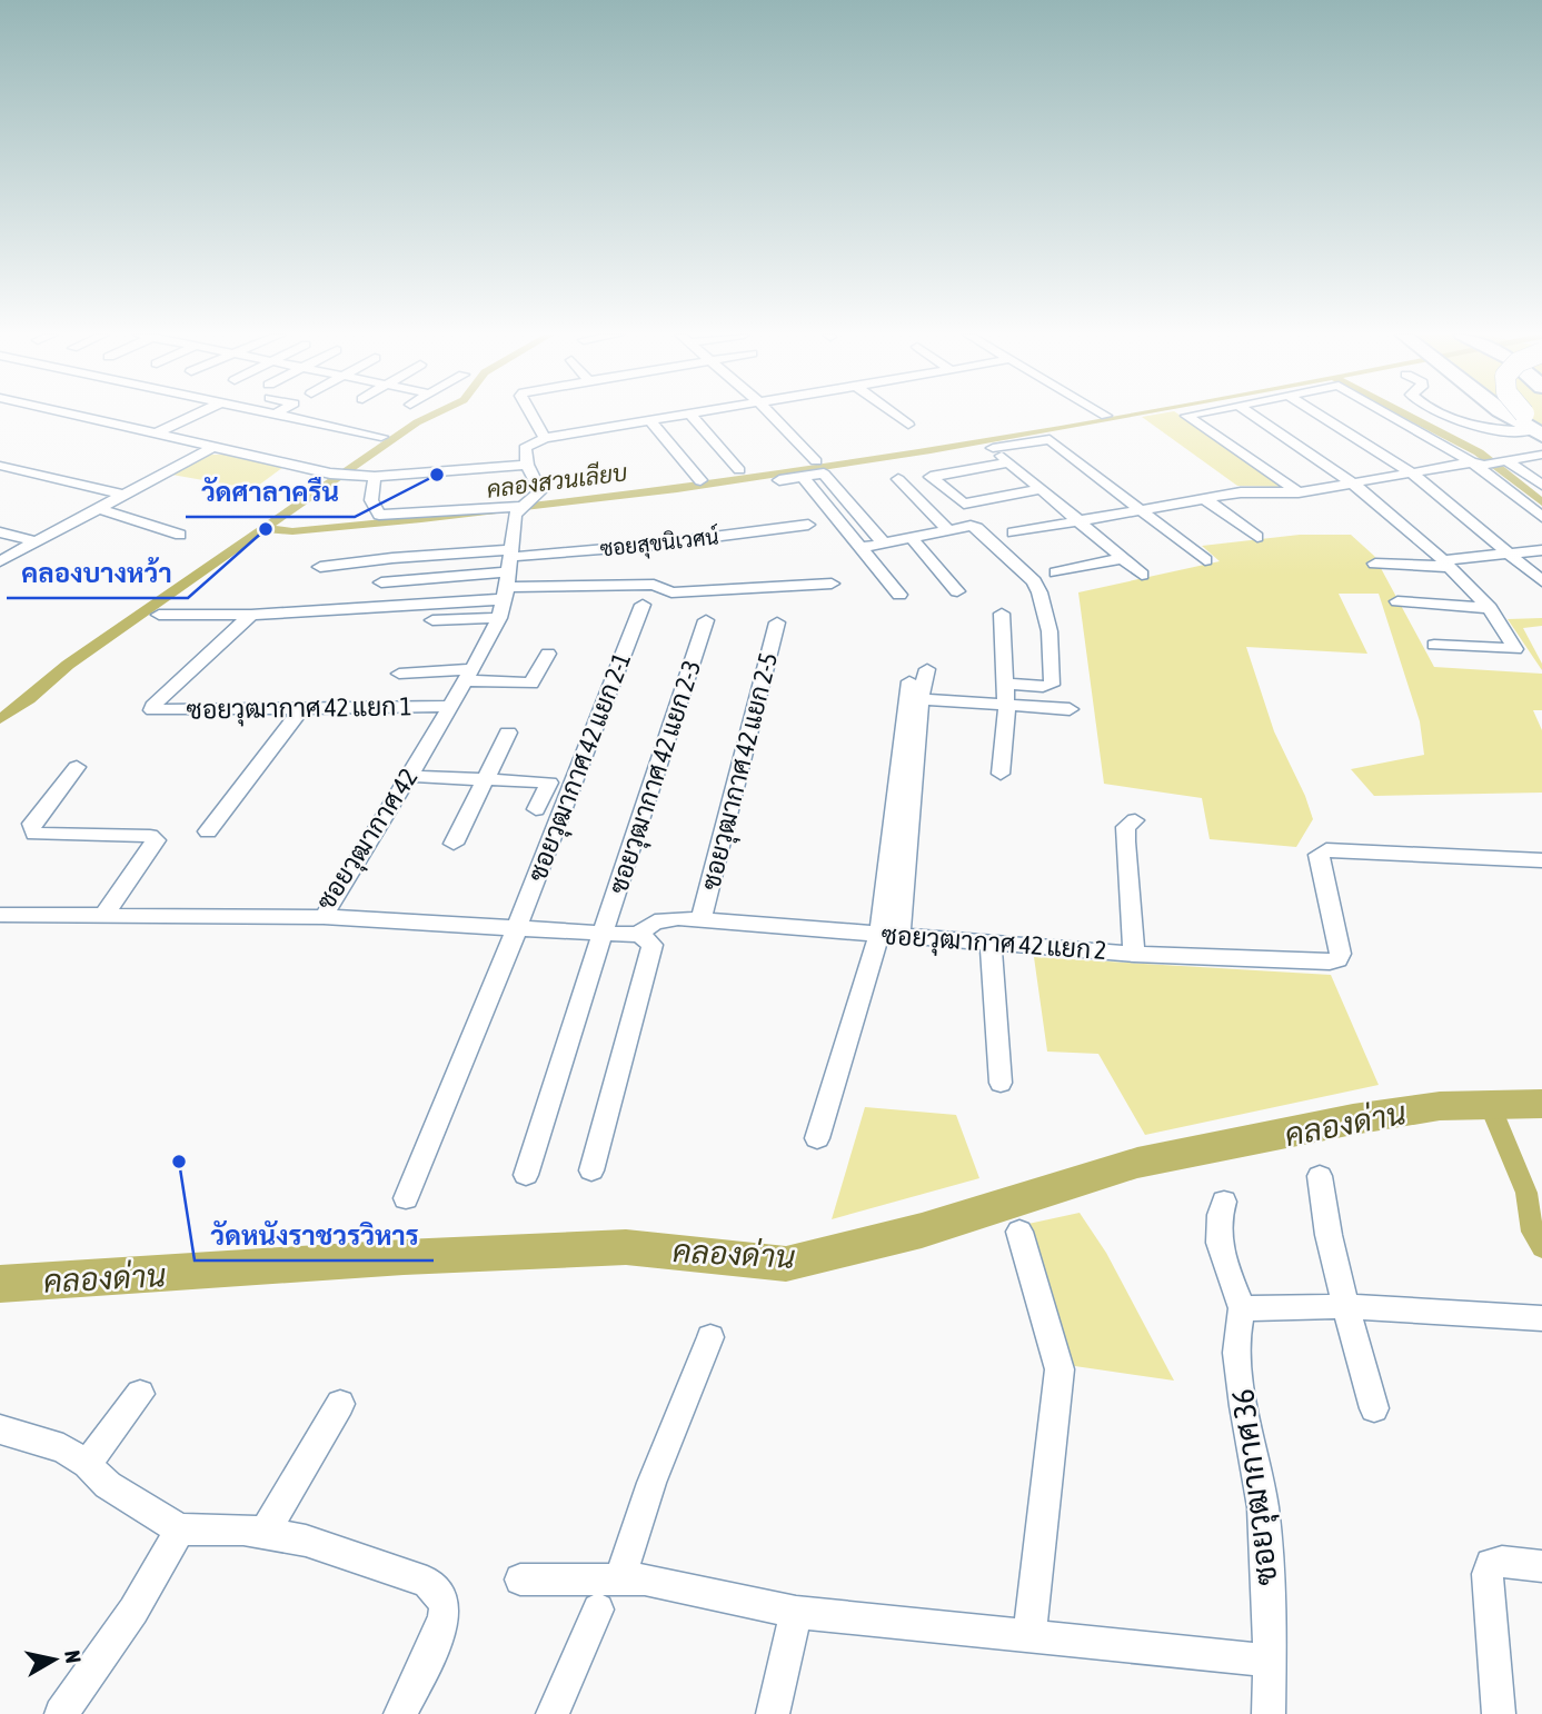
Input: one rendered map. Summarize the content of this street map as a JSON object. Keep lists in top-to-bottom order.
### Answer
{
  "streets": {
    "street": [
      "ซอยสุขนิเวศน์",
      "ซอยวุฒากาศ 42 แยก 1",
      "ซอยวุฒากาศ 42 แยก 2-1",
      "ซอยวุฒากาศ 42 แยก 2-5",
      "ซอยวุฒากาศ 42 แยก 2-3",
      "ซอยวุฒากาศ 42",
      "ซอยวุฒากาศ 42 แยก 2",
      "ซอยวุฒากาศ 36"
    ]
  },
  "crossings": [
    ["ซอยสุขนิเวศน์", "ซอยวุฒากาศ 42"],
    ["ซอยวุฒากาศ 42 แยก 1", "ซอยวุฒากาศ 42"],
    ["ซอยวุฒากาศ 42 แยก 2-1", "ซอยวุฒากาศ 42 แยก 2"],
    ["ซอยวุฒากาศ 42 แยก 2-5", "ซอยวุฒากาศ 42 แยก 2"],
    ["ซอยวุฒากาศ 42 แยก 2-3", "ซอยวุฒากาศ 42 แยก 2"],
    ["ซอยวุฒากาศ 42", "ซอยวุฒากาศ 42 แยก 2"]
  ],
  "water": ["คลองสวนเลียบ", "คลองด่าน"],
  "places": ["วัดศาลาครืน", "คลองบางหว้า", "วัดหนังราชวรวิหาร"],
  "north": "right"
}
